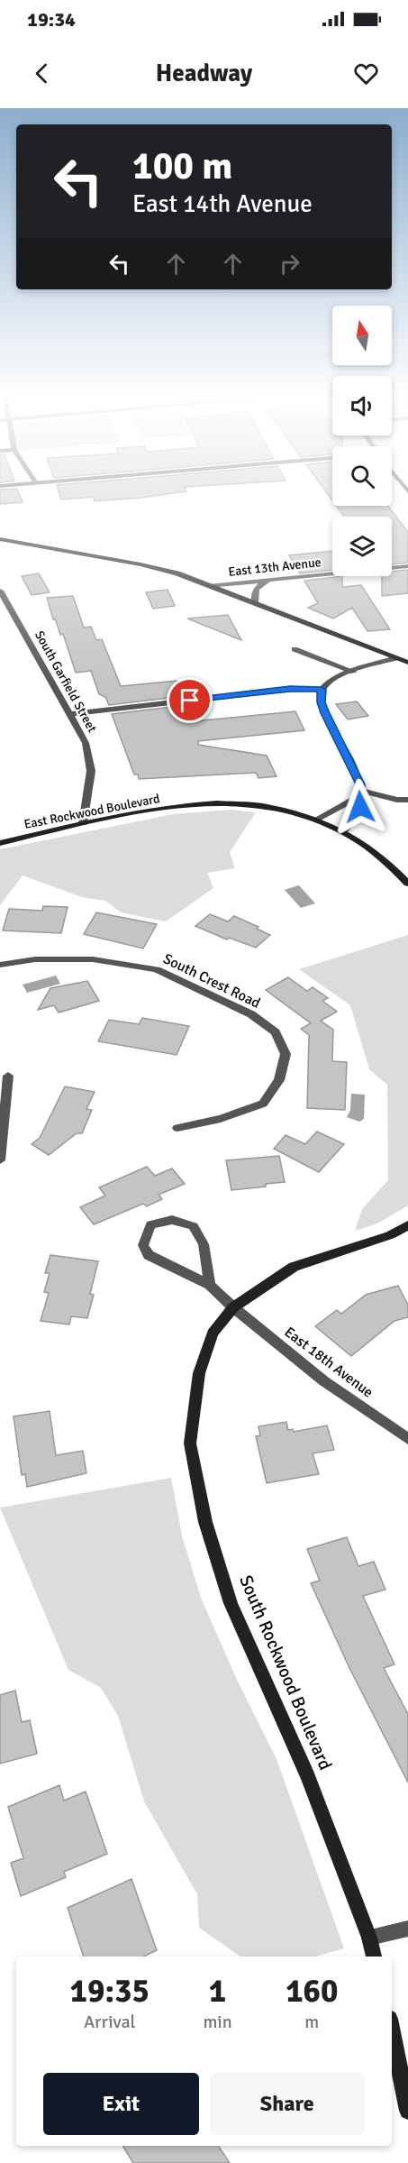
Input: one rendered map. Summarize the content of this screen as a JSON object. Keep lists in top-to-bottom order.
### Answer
{
  "streets": {
    "street": [
      "East 13th Avenue",
      "South Garfield Street",
      "East Rockwood Boulevard",
      "South Crest Road",
      "East 18th Avenue",
      "South Rockwood Boulevard"
    ]
  },
  "crossings": [
    ["South Garfield Street", "East Rockwood Boulevard"],
    ["East 18th Avenue", "South Rockwood Boulevard"]
  ],
  "north": "top",
  "page": {
    "status": "19:34",
    "header": "Headway",
    "turn": ["100 m", "East 14th Avenue"],
    "eta": [
      "19:35",
      "Arrival",
      "1",
      "min",
      "160",
      "m"
    ],
    "buttons": ["Exit", "Share"]
  }
}
